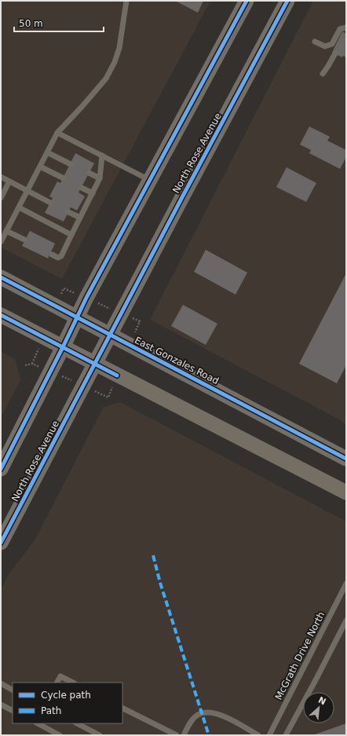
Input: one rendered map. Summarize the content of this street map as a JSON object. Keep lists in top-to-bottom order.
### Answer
{
  "streets": {
    "main road": ["North Rose Avenue", "East Gonzales Road"],
    "lane": ["McGrath Drive North"]
  },
  "crossings": [
    ["North Rose Avenue", "East Gonzales Road"]
  ],
  "legend": ["Cycle path", "Path"],
  "scale_bar": "50 m",
  "north": "top right"
}
